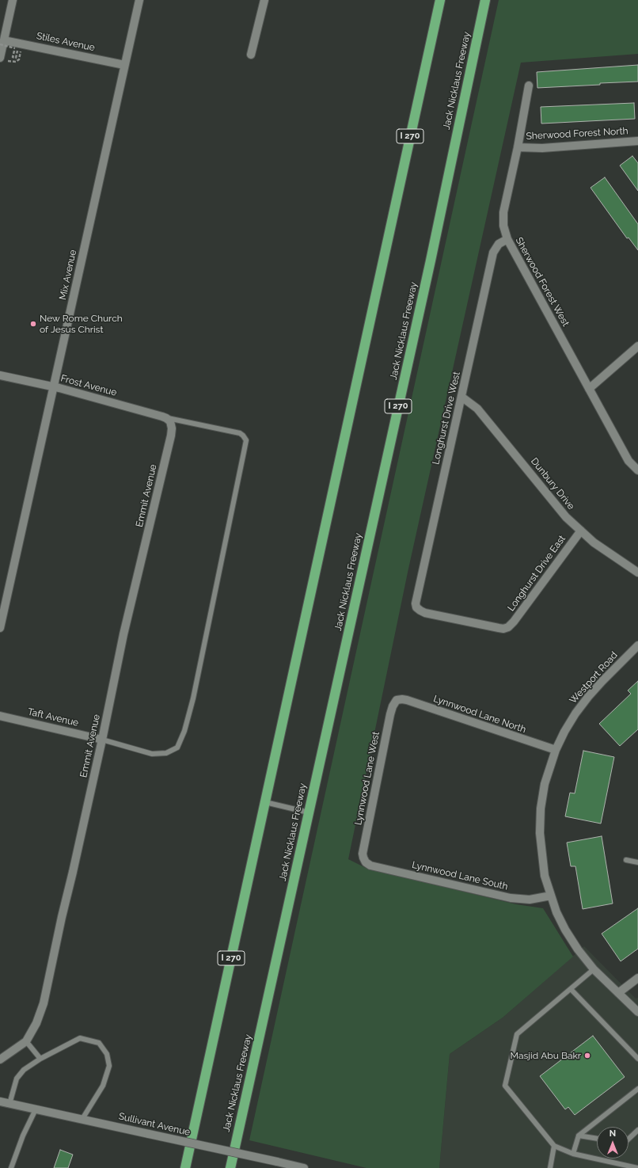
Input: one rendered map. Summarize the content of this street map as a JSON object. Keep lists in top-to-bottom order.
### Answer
{
  "streets": {
    "highway": ["Jack Nicklaus Freeway", "I 270"],
    "street": [
      "Stiles Avenue",
      "Sherwood Forest North",
      "Mix Avenue",
      "Sherwood Forest West",
      "Frost Avenue",
      "Longhurst Drive West",
      "Dunbury Drive",
      "Emmit Avenue",
      "Longhurst Drive East",
      "Westport Road",
      "Lynnwood Lane North",
      "Taft Avenue",
      "Lynnwood Lane West",
      "Lynnwood Lane South",
      "Sullivant Avenue"
    ]
  },
  "crossings": [
    ["Stiles Avenue", "Mix Avenue"],
    ["Sherwood Forest North", "Sherwood Forest West"],
    ["Mix Avenue", "Frost Avenue"],
    ["Sherwood Forest West", "Longhurst Drive West"],
    ["Frost Avenue", "Emmit Avenue"],
    ["Longhurst Drive West", "Dunbury Drive"],
    ["Longhurst Drive West", "Longhurst Drive East"],
    ["Dunbury Drive", "Longhurst Drive East"],
    ["Emmit Avenue", "Taft Avenue"],
    ["Westport Road", "Lynnwood Lane North"],
    ["Westport Road", "Lynnwood Lane South"],
    ["Lynnwood Lane North", "Lynnwood Lane West"],
    ["Lynnwood Lane West", "Lynnwood Lane South"]
  ],
  "places": ["New Rome Church of Jesus Christ", "Masjid Abu Bakr"],
  "north": "top"
}
